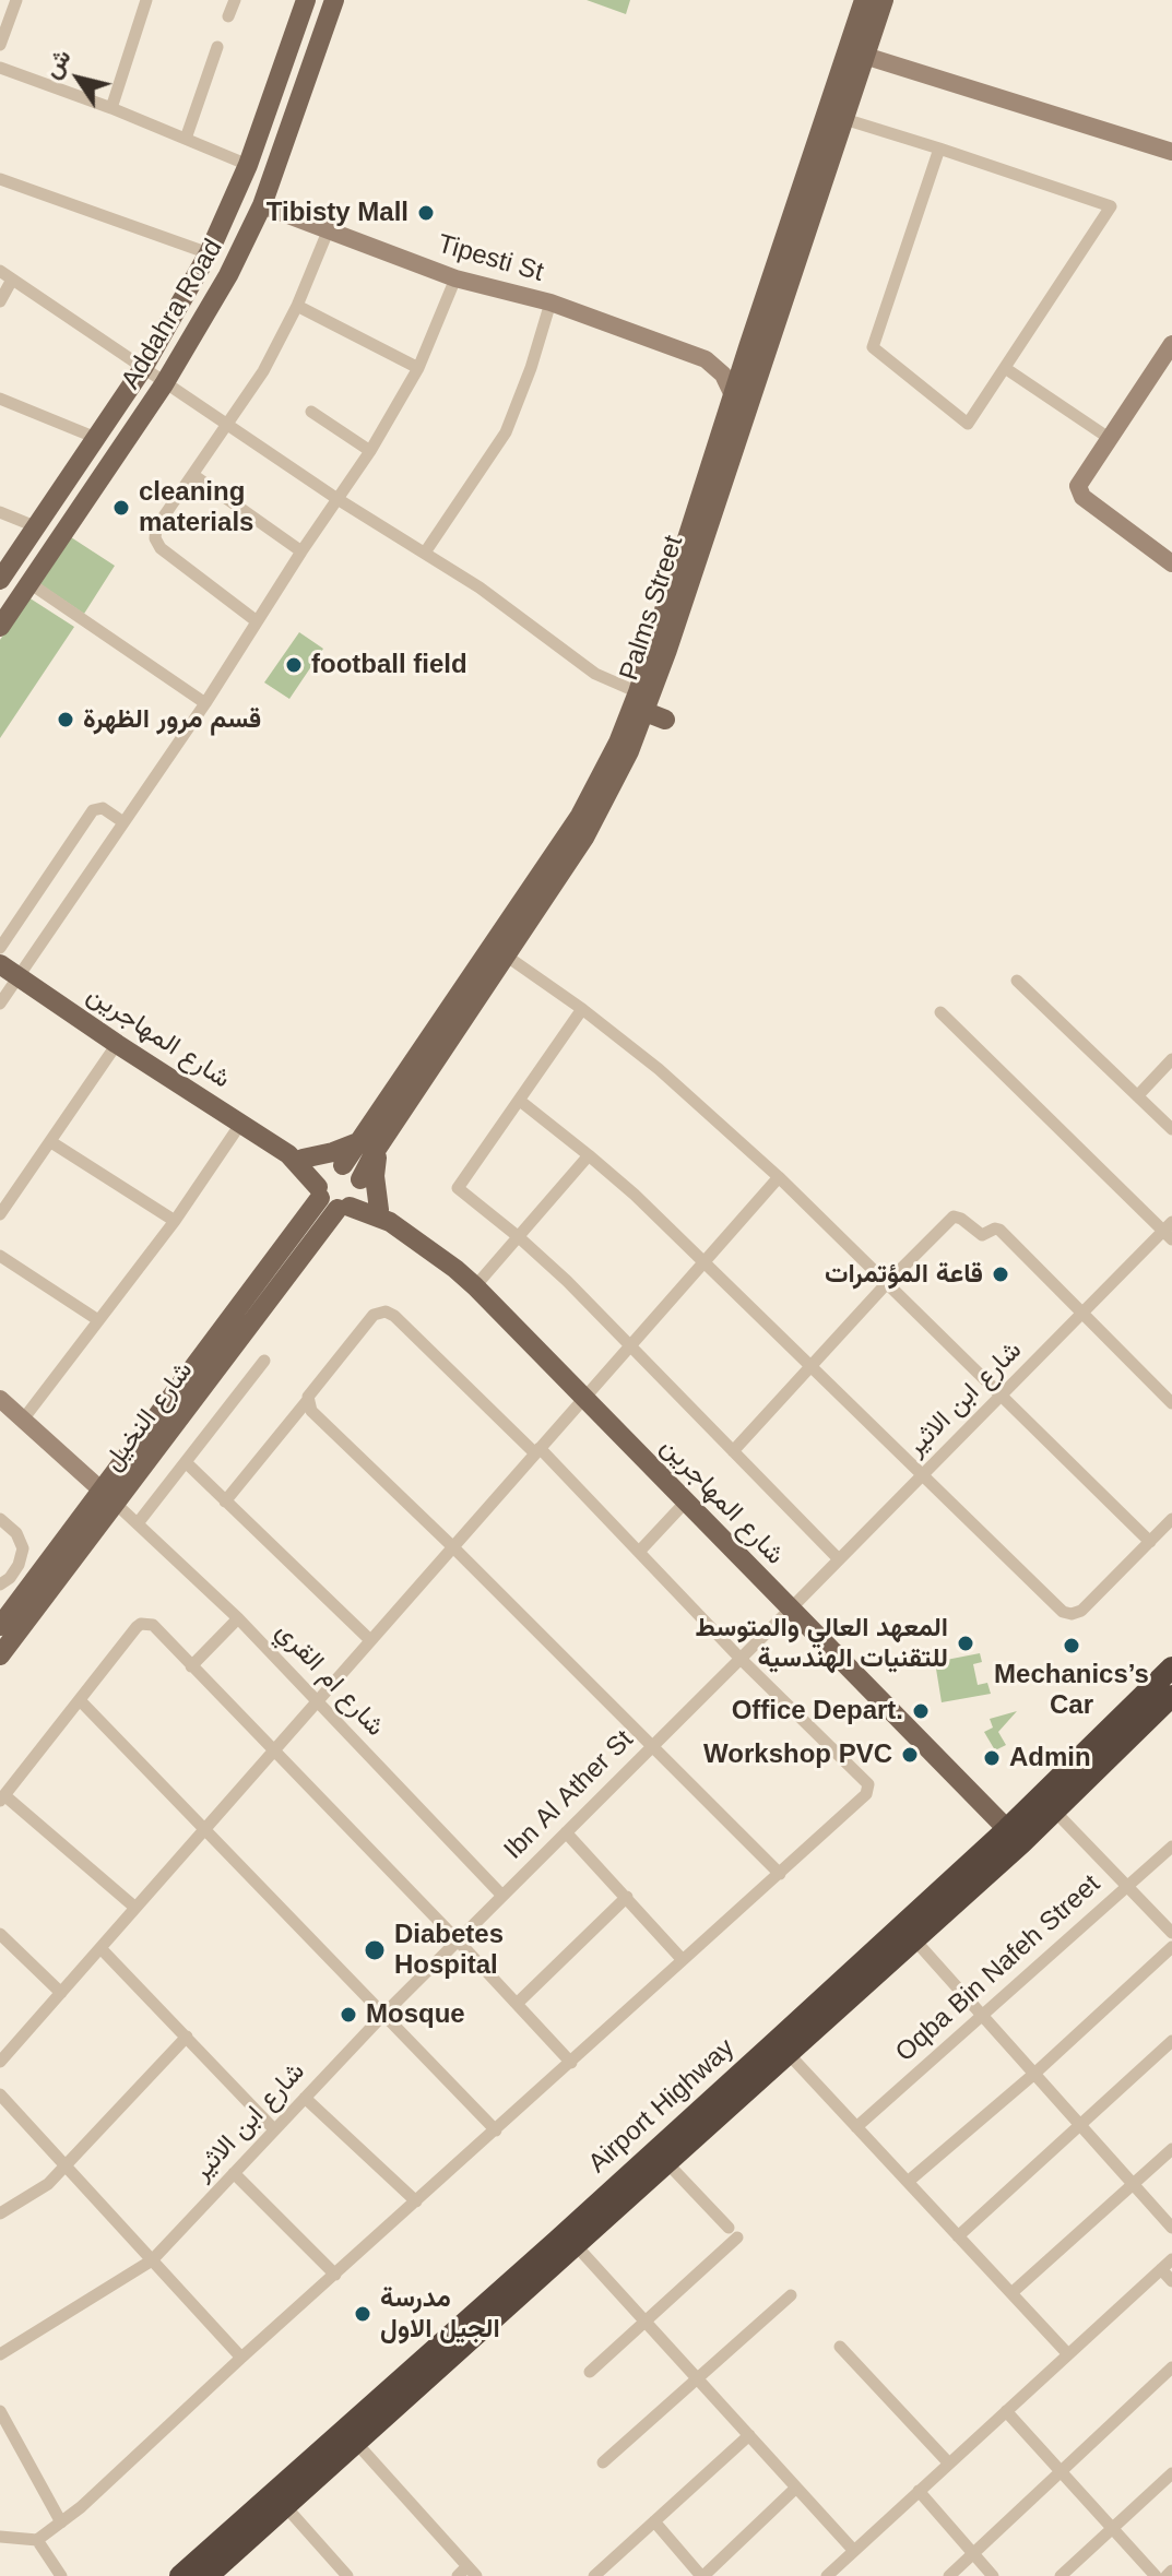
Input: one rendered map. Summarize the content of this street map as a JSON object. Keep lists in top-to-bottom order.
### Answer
{
  "streets": {
    "highway": ["Airport Highway"],
    "main road": [
      "Addahra Road",
      "Palms Street",
      "شارع المهاجرين",
      "شارع النخيل"
    ],
    "street": [
      "Tipesti St",
      "شارع ابن الاثير",
      "شارع ام القري",
      "Ibn Al Ather St",
      "Oqba Bin Nafeh Street"
    ]
  },
  "crossings": [
    ["Tipesti St", "Addahra Road"],
    ["Palms Street", "شارع المهاجرين"],
    ["Palms Street", "شارع النخيل"],
    ["شارع المهاجرين", "شارع ابن الاثير"],
    ["شارع المهاجرين", "شارع النخيل"],
    ["شارع المهاجرين", "Ibn Al Ather St"],
    ["شارع المهاجرين", "Airport Highway"],
    ["شارع ابن الاثير", "Ibn Al Ather St"],
    ["شارع النخيل", "شارع ام القري"],
    ["شارع ام القري", "Ibn Al Ather St"]
  ],
  "places": [
    "Tibisty Mall",
    "cleaning materials",
    "football field",
    "قسم مرور الظهرة",
    "قاعة المؤتمرات",
    "المعهد العالي والمتوسط للتقنيات الهندسية",
    "Mechanics’s Car",
    "Office Depart.",
    "Workshop PVC",
    "Admin",
    "Diabetes Hospital",
    "Mosque",
    "مدرسة الجيل الاول"
  ],
  "north": "top left"
}
